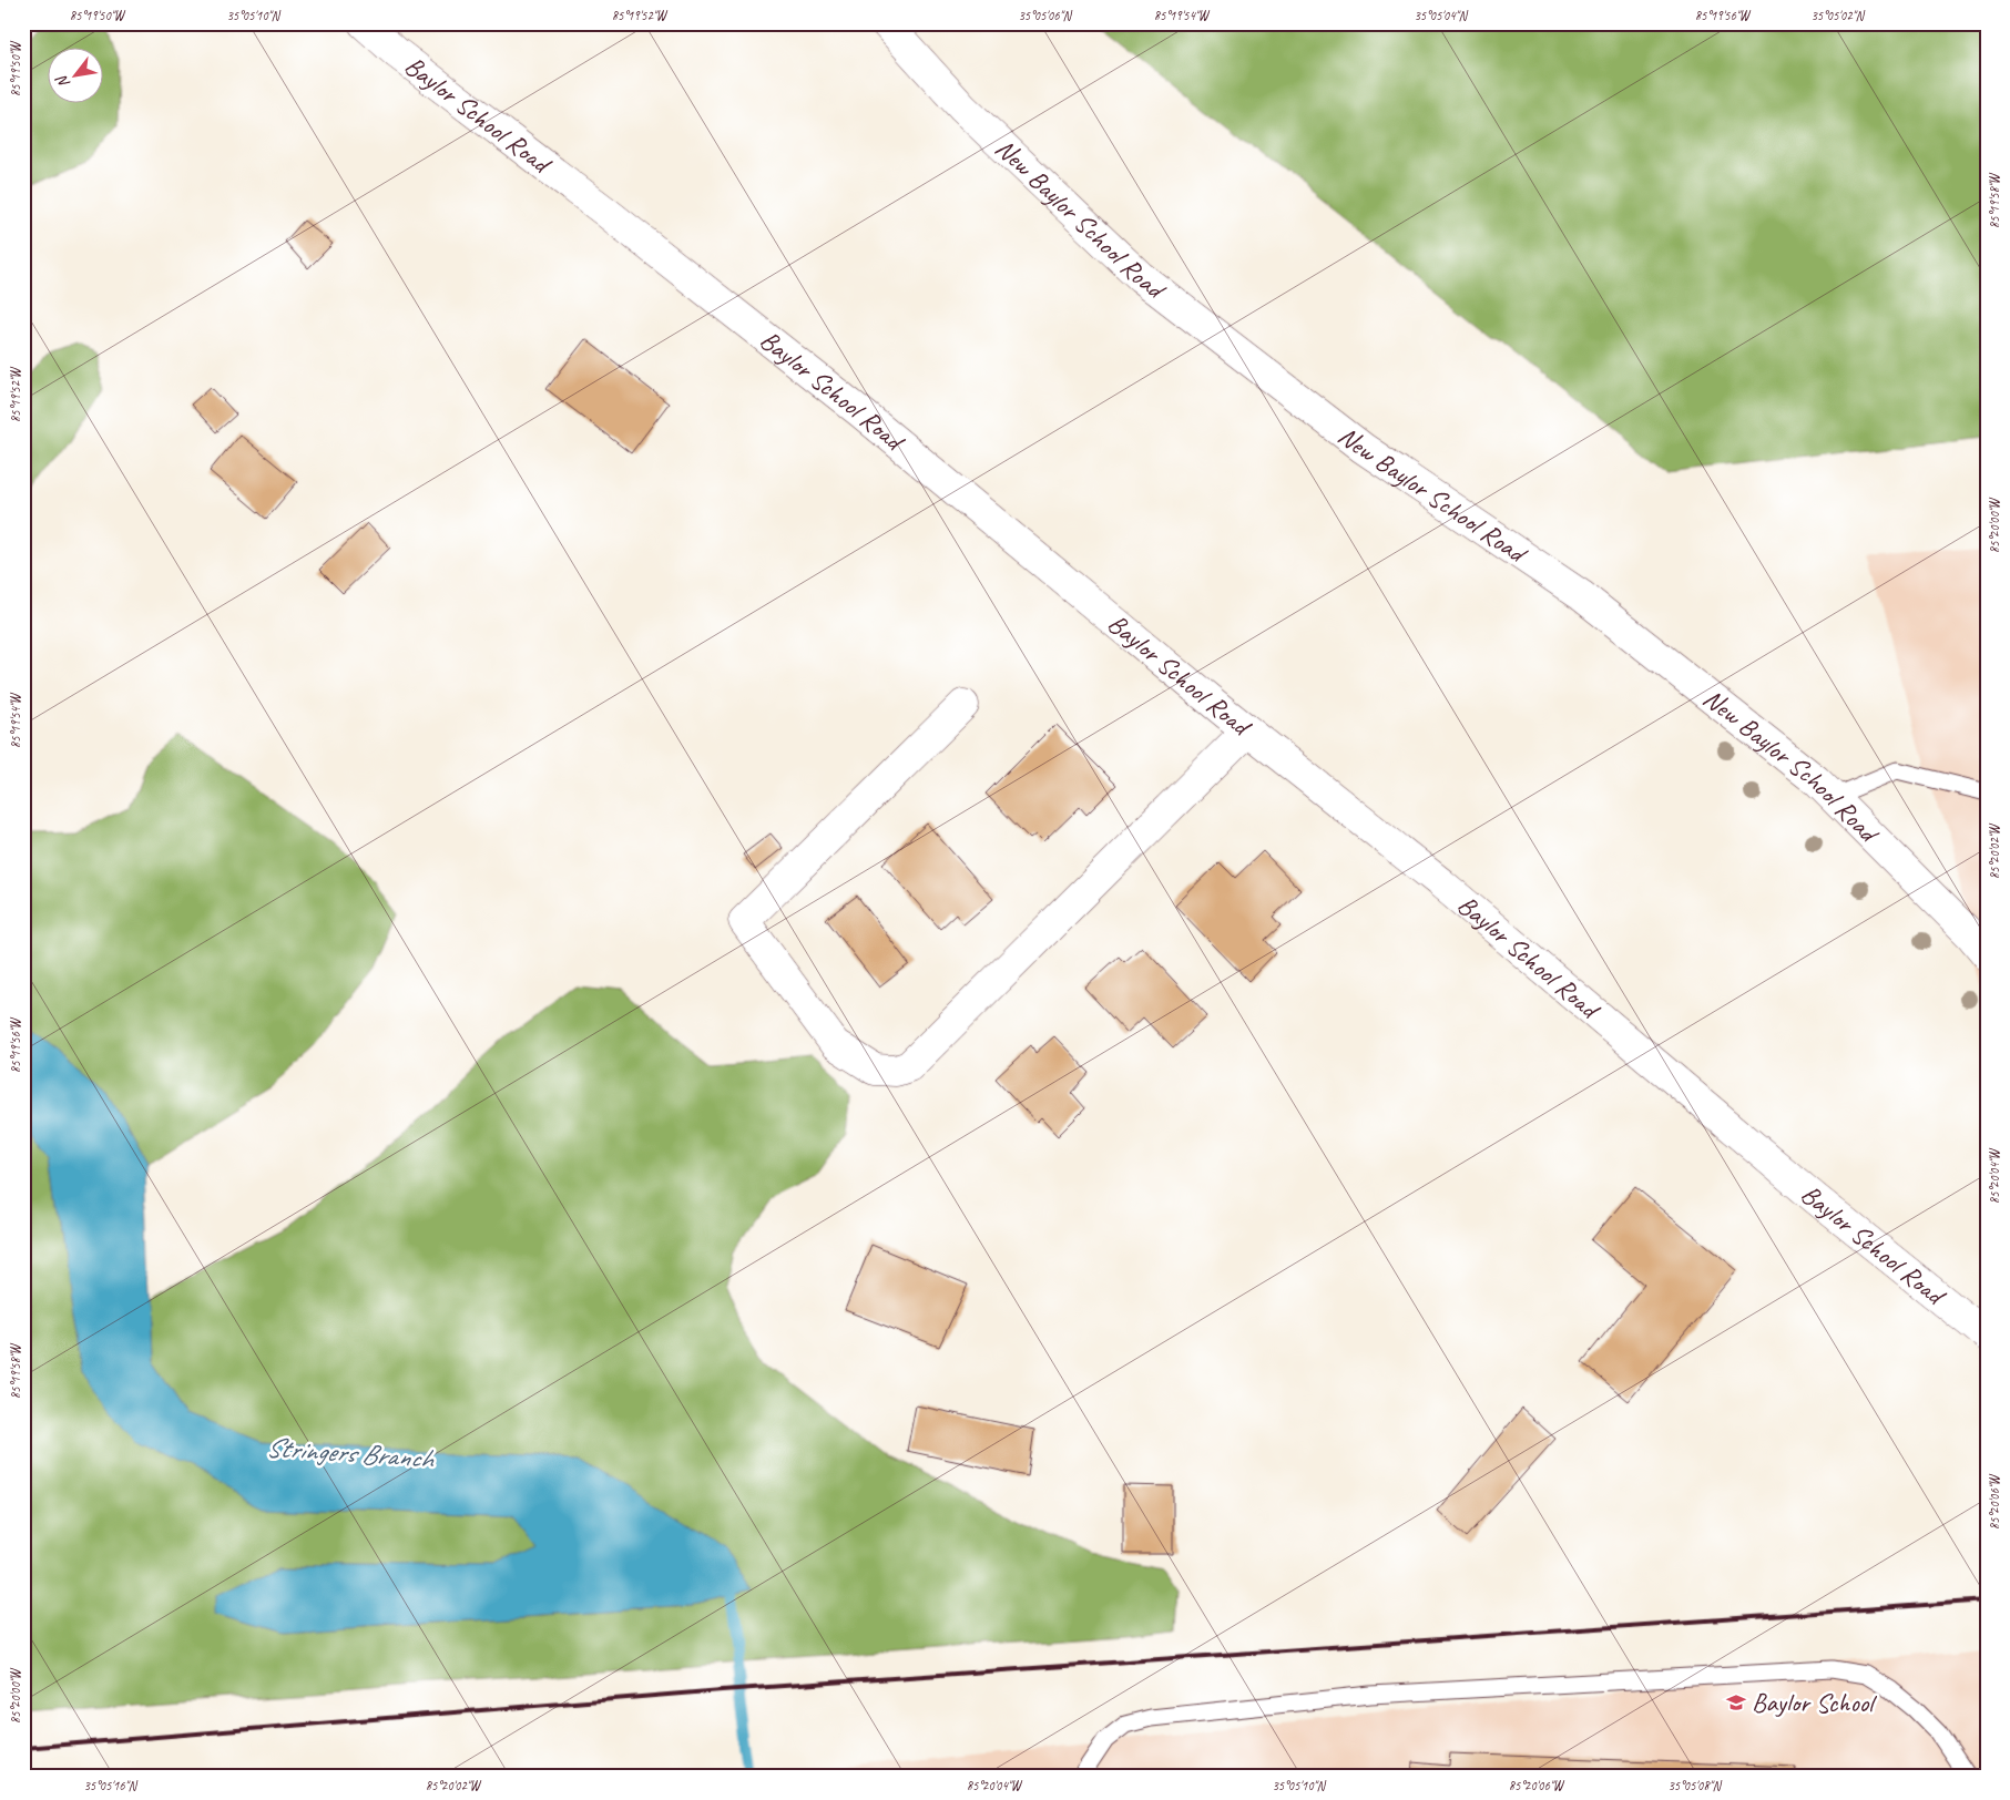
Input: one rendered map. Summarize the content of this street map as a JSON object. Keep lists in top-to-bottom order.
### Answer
{
  "streets": {
    "street": ["Baylor School Road", "New Baylor School Road"]
  },
  "water": ["Stringers Branch"],
  "places": {
    "school or university": ["Baylor School"]
  },
  "north": "bottom left",
  "coordinates": [
    "85°19'50\"W",
    "35°05'10\"N",
    "85°19'52\"W",
    "35°05'06\"N",
    "85°19'54\"W",
    "35°05'04\"N",
    "85°19'56\"W",
    "35°05'02\"N",
    "85°19'58\"W",
    "85°20'00\"W",
    "85°20'02\"W",
    "85°20'04\"W",
    "85°20'06\"W",
    "35°05'16\"N",
    "35°05'08\"N"
  ]
}
